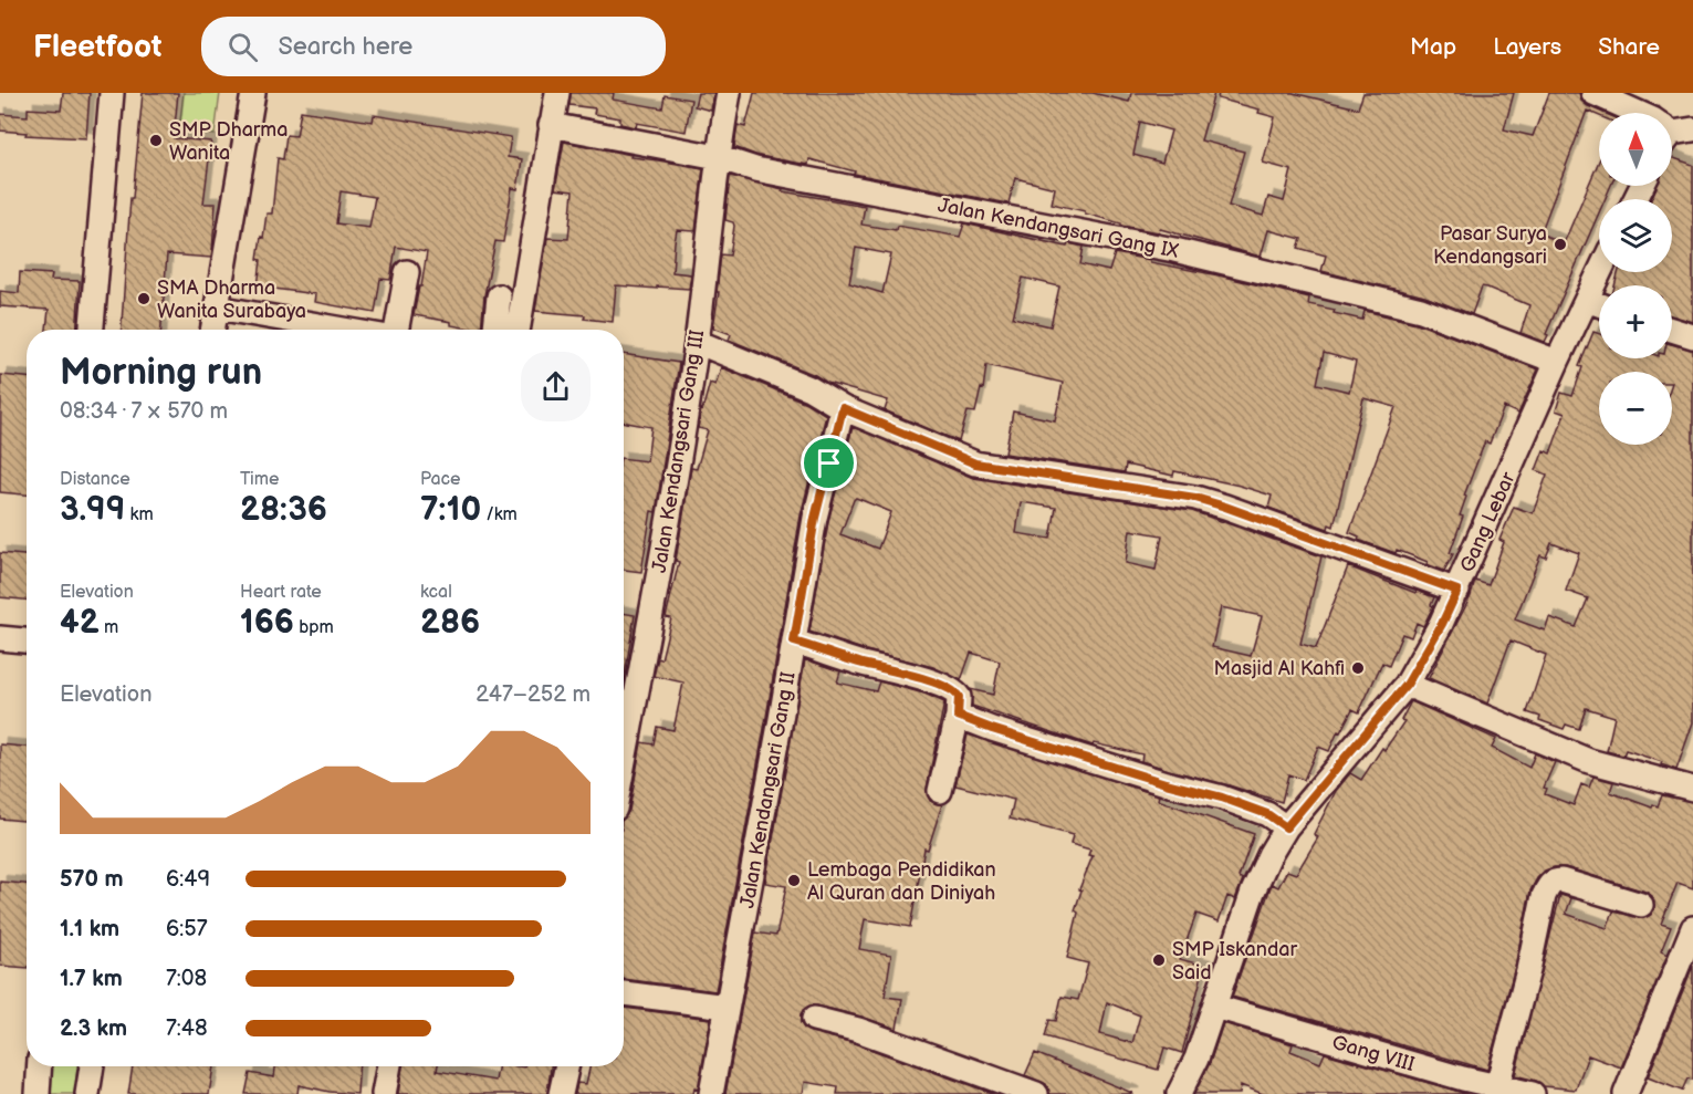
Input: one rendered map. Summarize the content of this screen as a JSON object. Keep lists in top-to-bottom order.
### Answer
{
  "streets": {
    "street": [
      "Jalan Kendangsari Gang IX",
      "Jalan Kendangsari Gang III",
      "Gang Lebar",
      "Jalan Kendangsari Gang II",
      "Gang VIII"
    ]
  },
  "crossings": [
    ["Jalan Kendangsari Gang IX", "Jalan Kendangsari Gang III"],
    ["Jalan Kendangsari Gang IX", "Gang Lebar"],
    ["Gang Lebar", "Gang VIII"]
  ],
  "places": [
    "SMP Dharma Wanita",
    "Pasar Surya Kendangsari",
    "SMA Dharma Wanita Surabaya",
    "Masjid Al Kahfi",
    "Lembaga Pendidikan Al Quran dan Diniyah",
    "SMP Iskandar Said"
  ],
  "north": "top",
  "page": {
    "header": "Fleetfoot",
    "search": "Search here",
    "nav": ["Map", "Layers", "Share"],
    "map_buttons": ["+", "−"],
    "heading": ["Morning run", "08:34 · 7 × 570 m"],
    "stats": [
      ["Distance", "3.99 km"],
      ["Time", "28:36"],
      ["Pace", "7:10 /km"],
      ["Elevation", "42 m"],
      ["Heart rate", "166 bpm"],
      ["kcal", "286"]
    ],
    "chart": ["Elevation", "247–252 m"],
    "list": [
      {
        "name": "570 m",
        "note": "6:49"
      },
      {
        "name": "1.1 km",
        "note": "6:57"
      },
      {
        "name": "1.7 km",
        "note": "7:08"
      },
      {
        "name": "2.3 km",
        "note": "7:48"
      }
    ]
  }
}
